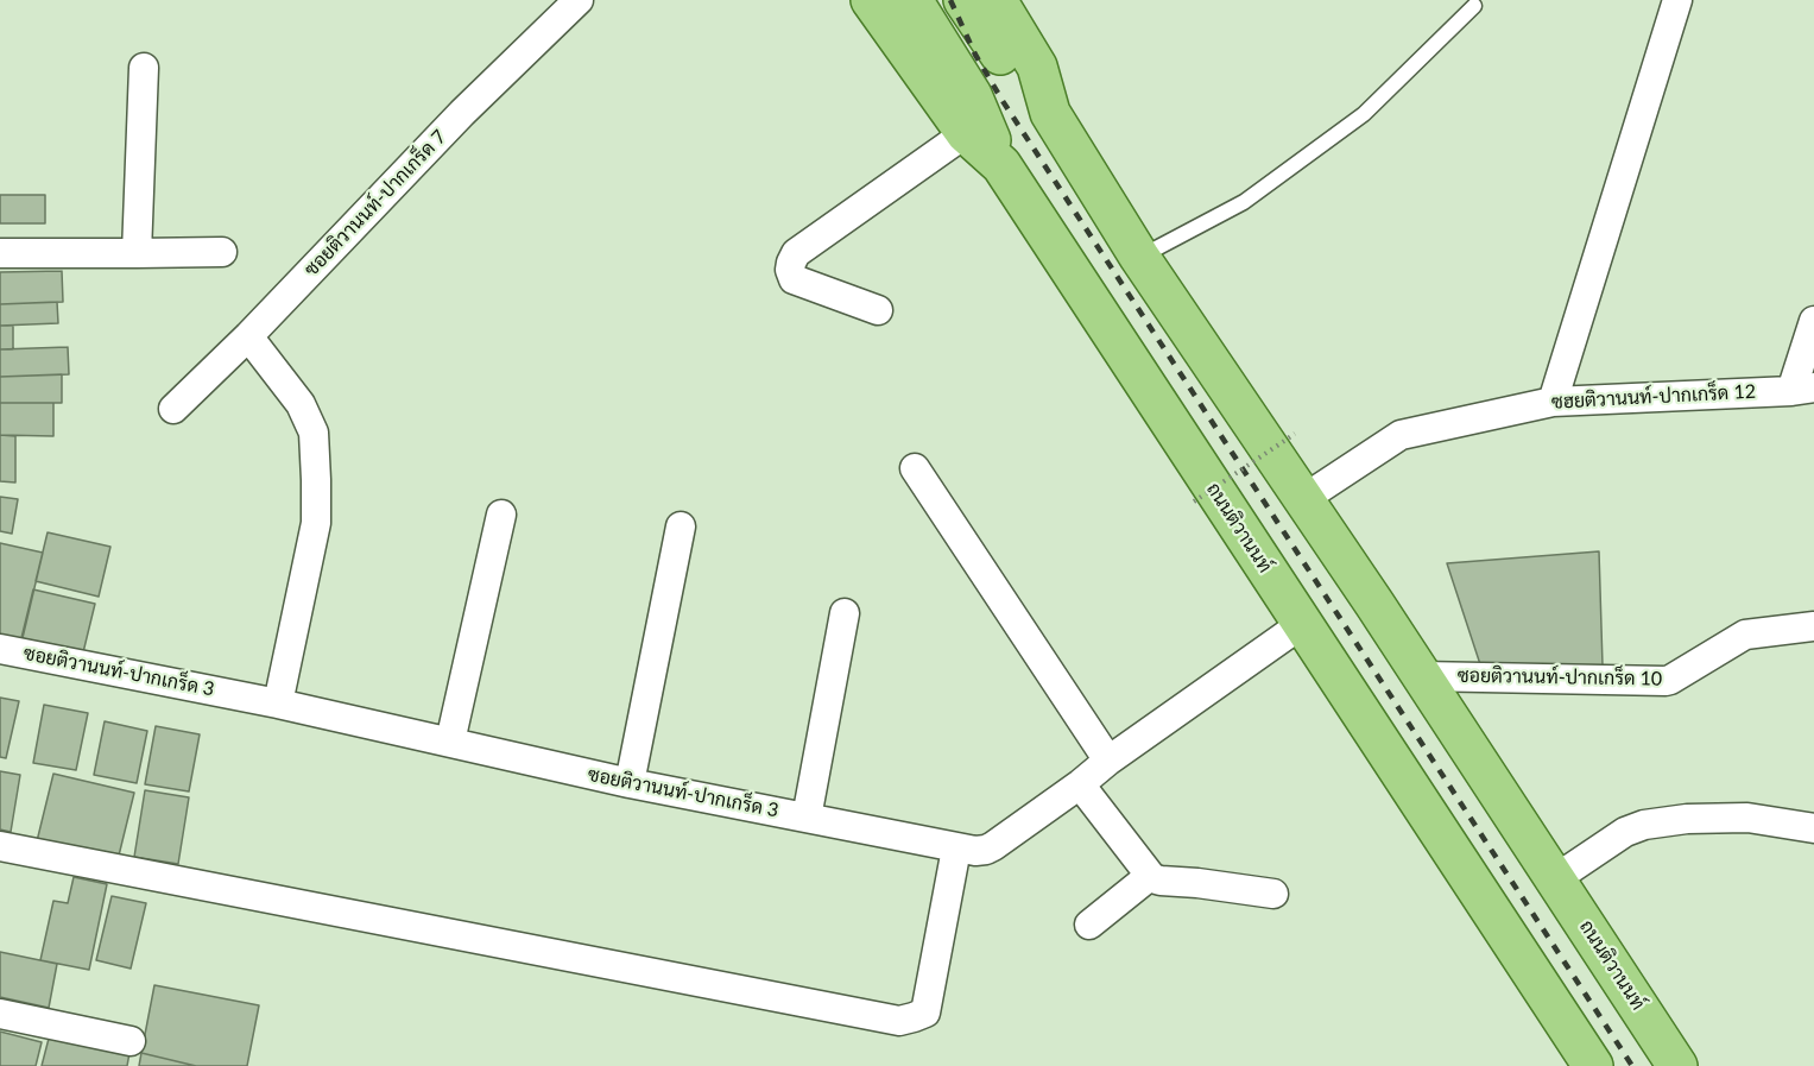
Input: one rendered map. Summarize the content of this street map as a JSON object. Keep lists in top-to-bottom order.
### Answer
{
  "streets": {
    "main road": ["ถนนติวานนท์"],
    "street": [
      "ซอยติวานนท์-ปากเกร็ด 7",
      "ซฮยติวานนท์-ปากเกร็ด 12",
      "ซอยติวานนท์-ปากเกร็ด 3",
      "ซอยติวานนท์-ปากเกร็ด 10"
    ]
  },
  "crossings": [
    ["ซฮยติวานนท์-ปากเกร็ด 12", "ถนนติวานนท์"],
    ["ถนนติวานนท์", "ซอยติวานนท์-ปากเกร็ด 3"],
    ["ถนนติวานนท์", "ซอยติวานนท์-ปากเกร็ด 10"]
  ]
}
